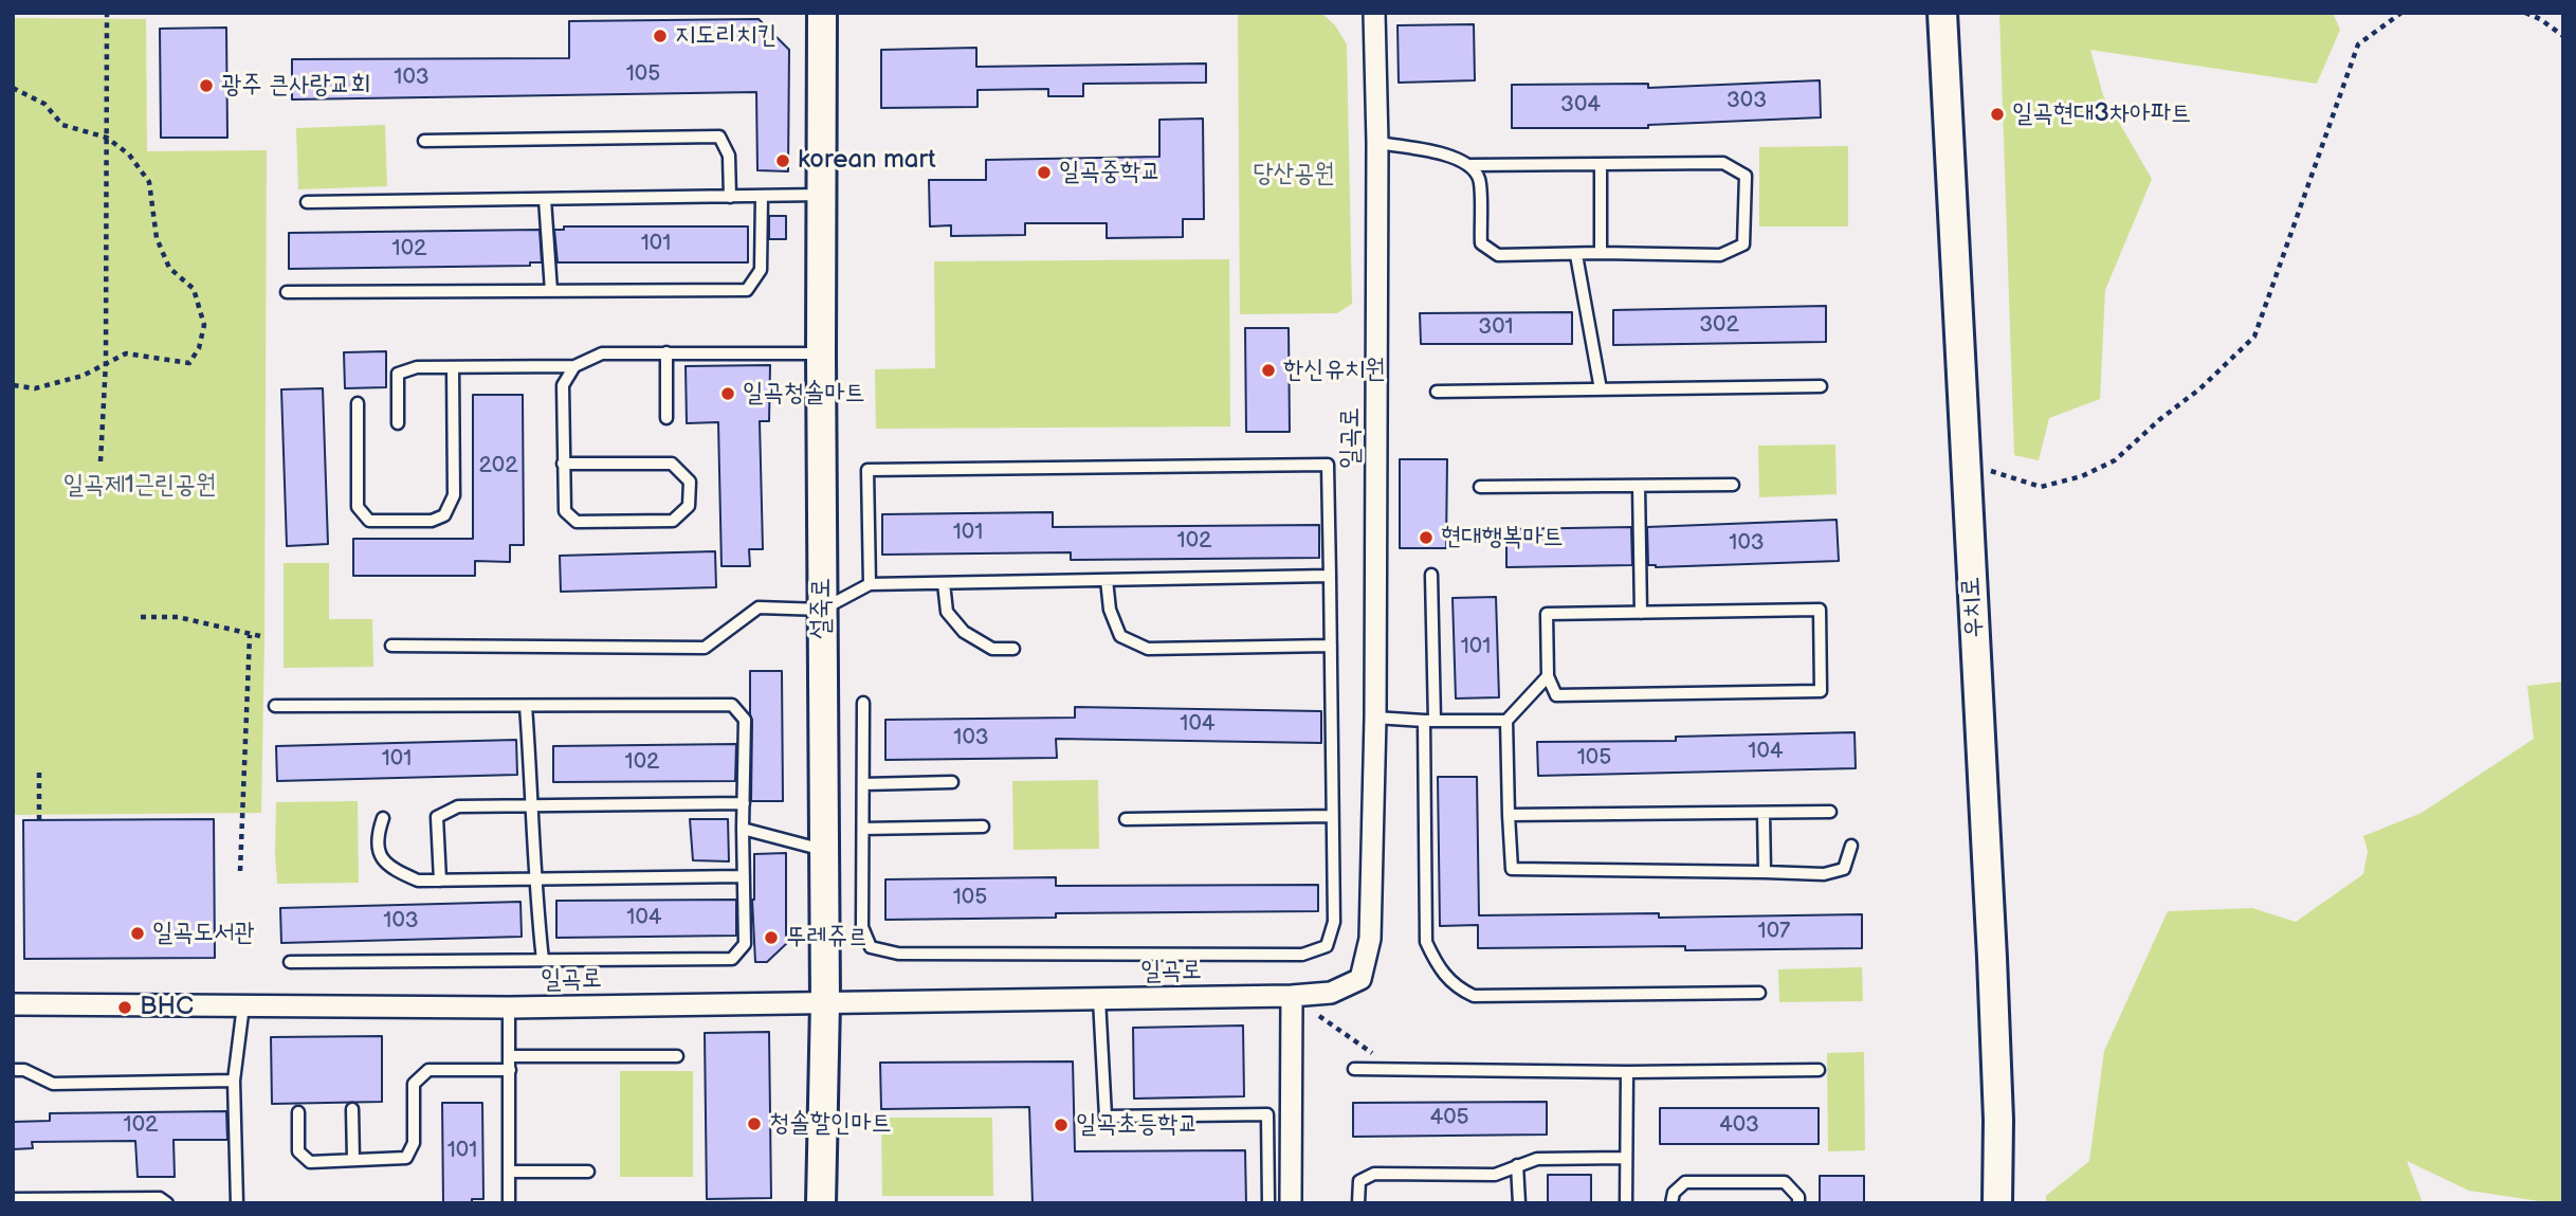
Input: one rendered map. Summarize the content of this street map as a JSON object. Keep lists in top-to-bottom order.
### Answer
{
  "streets": {
    "main road": ["우치로", "설죽로"],
    "street": ["일곡로"]
  },
  "crossings": [
    ["일곡로", "설죽로"]
  ],
  "parks": ["당산공원", "일곡제1근린공원"],
  "places": [
    "지도리치킨",
    "광주 큰사랑교회",
    "일곡현대3차아파트",
    "korean mart",
    "일곡중학교",
    "한신유치원",
    "일곡청솔마트",
    "현대행복마트",
    "일곡도서관",
    "뚜레쥬르",
    "BHC",
    "청솔할인마트",
    "일곡초등학교"
  ],
  "house_numbers": [
    "105",
    "103",
    "303",
    "304",
    "101",
    "102",
    "302",
    "301",
    "202",
    "101",
    "102",
    "103",
    "101",
    "104",
    "103",
    "104",
    "105",
    "101",
    "102",
    "105",
    "104",
    "103",
    "107",
    "405",
    "102",
    "403",
    "101"
  ]
}
